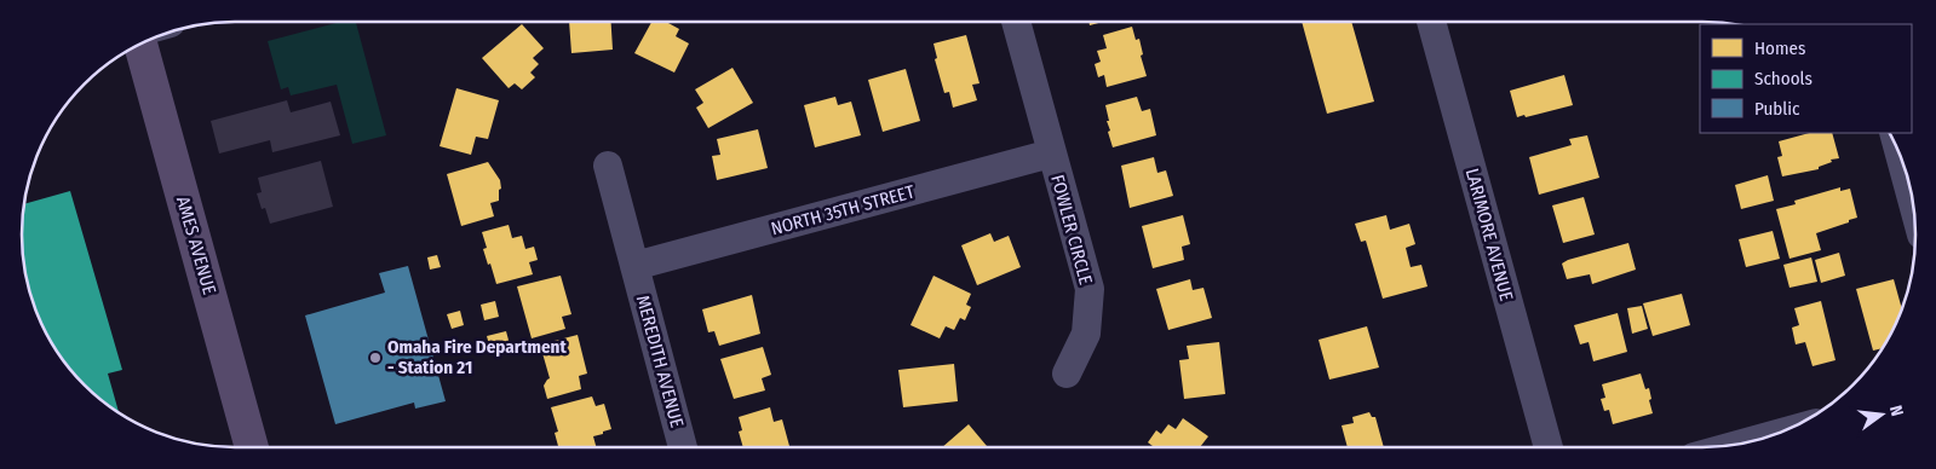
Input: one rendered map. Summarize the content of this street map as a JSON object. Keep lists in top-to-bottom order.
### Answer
{
  "streets": {
    "main road": ["AMES AVENUE"],
    "street": [
      "NORTH 35TH STREET",
      "FOWLER CIRCLE",
      "LARIMORE AVENUE",
      "MEREDITH AVENUE"
    ]
  },
  "crossings": [
    ["NORTH 35TH STREET", "FOWLER CIRCLE"],
    ["NORTH 35TH STREET", "MEREDITH AVENUE"]
  ],
  "places": ["Omaha Fire Department - Station 21"],
  "legend": ["Homes", "Schools", "Public"],
  "north": "right"
}
